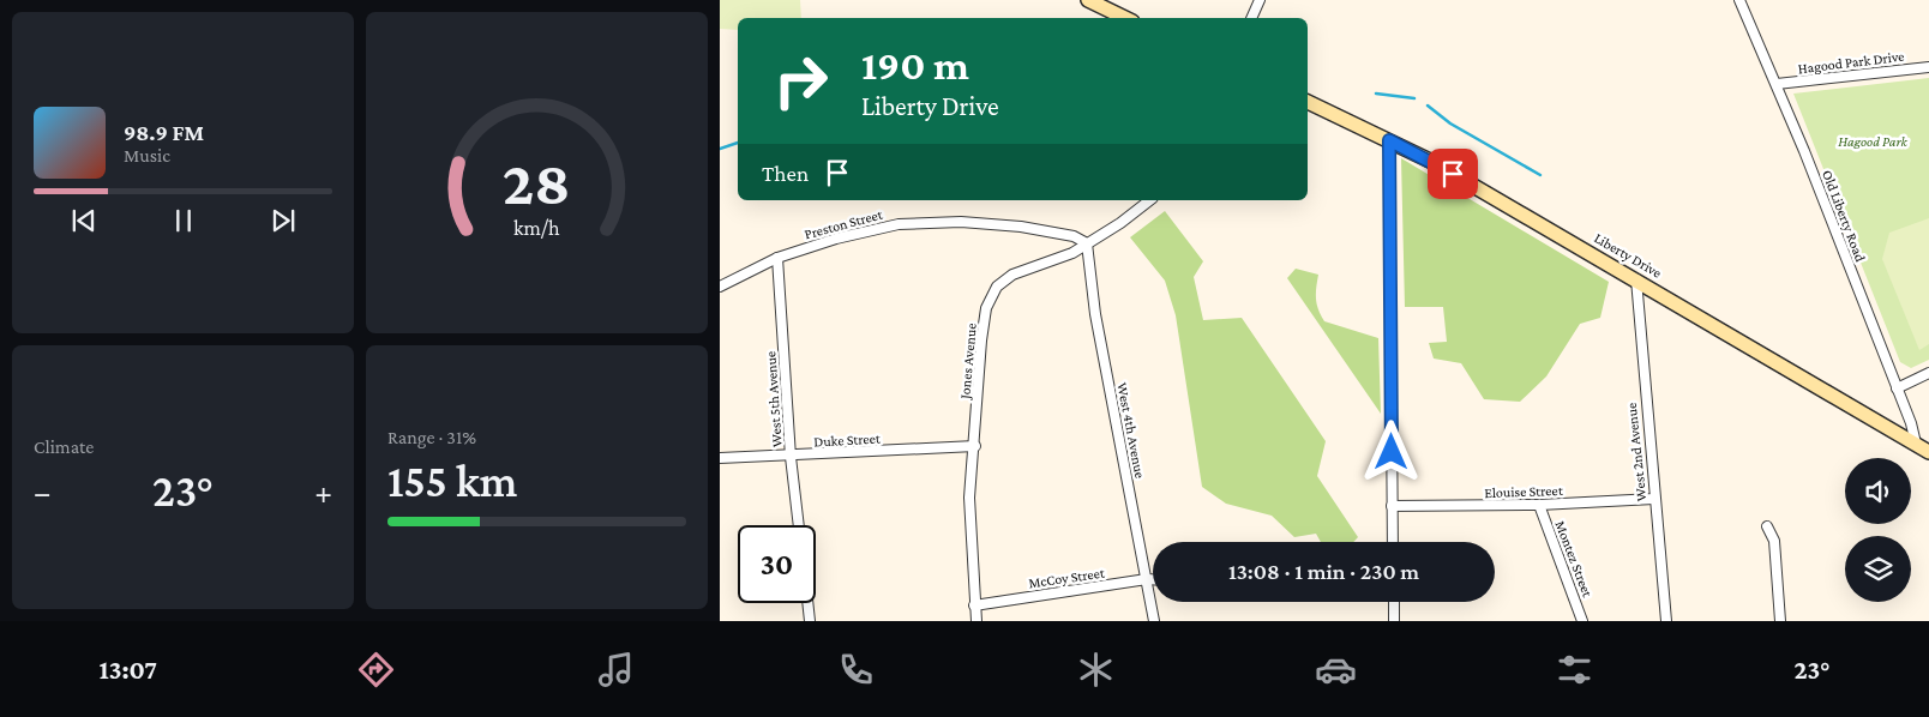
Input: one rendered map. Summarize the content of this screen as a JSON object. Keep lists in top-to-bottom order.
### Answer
{
  "streets": {
    "main road": ["Liberty Drive"],
    "street": [
      "Hagood Park Drive",
      "Old Liberty Road",
      "Preston Street",
      "Jones Avenue",
      "West 5th Avenue",
      "West 4th Avenue",
      "Duke Street",
      "West 2nd Avenue",
      "Elouise Street",
      "Montez Street",
      "McCoy Street"
    ]
  },
  "crossings": [
    ["Hagood Park Drive", "Old Liberty Road"],
    ["Old Liberty Road", "Liberty Drive"],
    ["Preston Street", "Jones Avenue"],
    ["Preston Street", "West 5th Avenue"],
    ["Preston Street", "West 4th Avenue"],
    ["Liberty Drive", "West 2nd Avenue"],
    ["Jones Avenue", "West 4th Avenue"],
    ["Jones Avenue", "Duke Street"],
    ["Jones Avenue", "McCoy Street"],
    ["West 5th Avenue", "Duke Street"],
    ["West 4th Avenue", "McCoy Street"],
    ["West 2nd Avenue", "Elouise Street"],
    ["Elouise Street", "Montez Street"]
  ],
  "parks": ["Hagood Park"],
  "page": {
    "turn": ["190 m", "Liberty Drive"],
    "song": ["98.9 FM", "Music"],
    "then": "Then",
    "tile": [
      "Climate",
      ["Range · 31%", "155 km"]
    ],
    "heat": ["−", "23°", "+"],
    "limit": "30",
    "trip": "13:08 · 1 min · 230 m",
    "tabs": ["13:07", "23°"],
    "gauge": ["28", "km/h"]
  }
}
